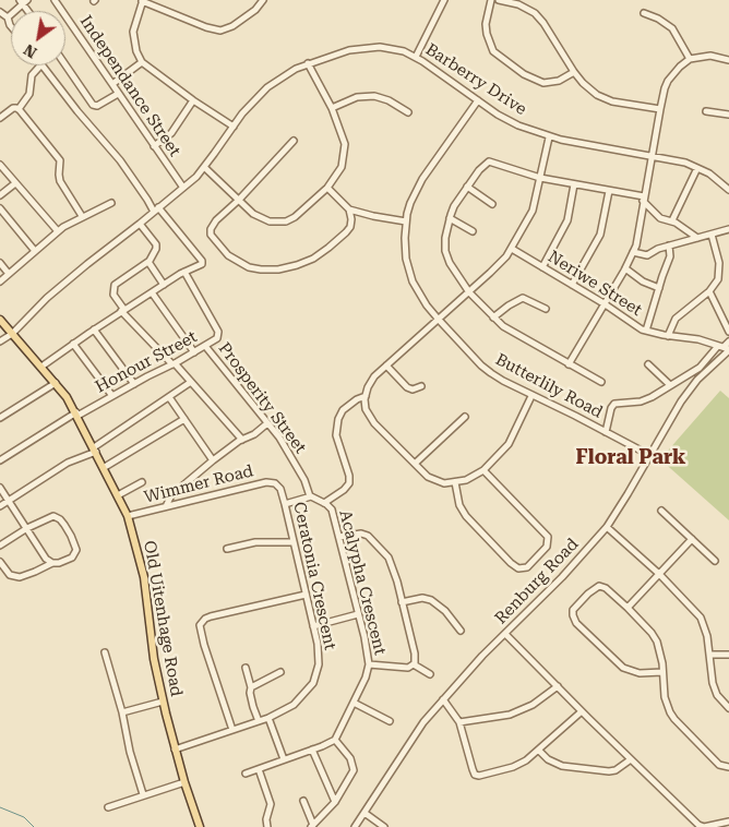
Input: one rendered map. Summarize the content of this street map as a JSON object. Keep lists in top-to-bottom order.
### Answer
{
  "streets": {
    "main road": ["Old Uitenhage Road"],
    "street": [
      "Barberry Drive",
      "Independance Street",
      "Neriwe Street",
      "Honour Street",
      "Butterlily Road",
      "Prosperity Street",
      "Wimmer Road",
      "Ceratonia Crescent",
      "Renburg Road",
      "Acalypha Crescent"
    ]
  },
  "crossings": [
    ["Barberry Drive", "Independance Street"],
    ["Barberry Drive", "Butterlily Road"],
    ["Barberry Drive", "Old Uitenhage Road"],
    ["Neriwe Street", "Renburg Road"],
    ["Honour Street", "Prosperity Street"],
    ["Honour Street", "Old Uitenhage Road"],
    ["Butterlily Road", "Renburg Road"],
    ["Prosperity Street", "Acalypha Crescent"],
    ["Wimmer Road", "Ceratonia Crescent"],
    ["Wimmer Road", "Old Uitenhage Road"],
    ["Ceratonia Crescent", "Old Uitenhage Road"]
  ],
  "districts": ["Floral Park"],
  "north": "bottom left"
}
